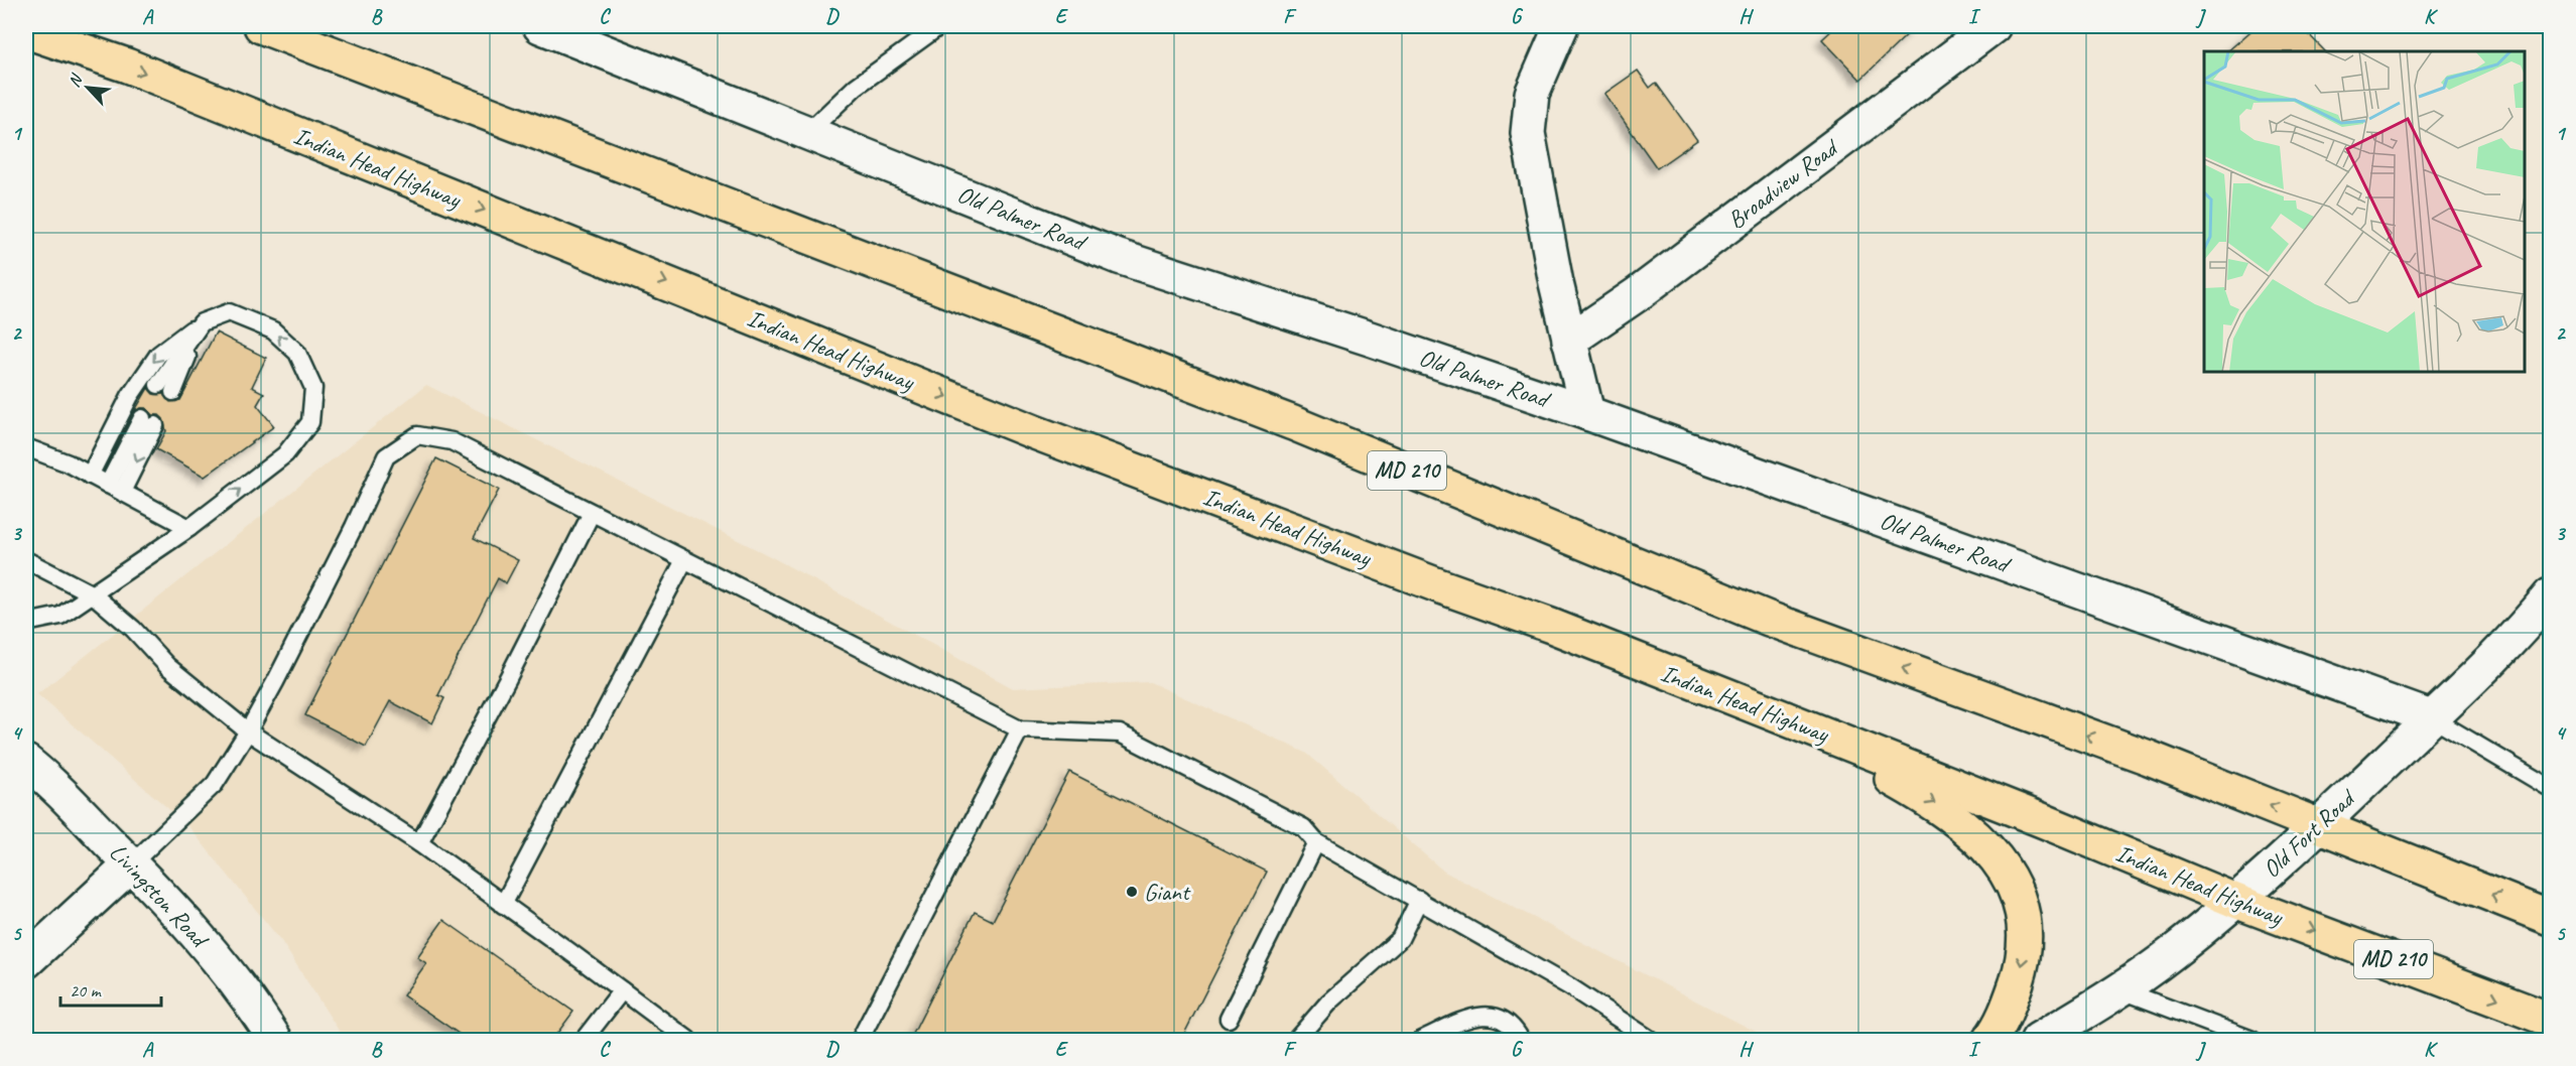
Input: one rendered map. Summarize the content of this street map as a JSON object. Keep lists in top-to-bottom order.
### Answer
{
  "streets": {
    "highway": ["Indian Head Highway", "MD 210"],
    "street": [
      "Broadview Road",
      "Old Palmer Road",
      "Old Fort Road",
      "Livingston Road"
    ]
  },
  "crossings": [
    ["Indian Head Highway", "Old Fort Road"],
    ["Old Palmer Road", "Old Fort Road"],
    ["MD 210", "Old Fort Road"]
  ],
  "places": ["Giant"],
  "scale_bar": "20 m",
  "north": "top left",
  "grid": {
    "columns": [
      "A",
      "B",
      "C",
      "D",
      "E",
      "F",
      "G",
      "H",
      "I",
      "J",
      "K"
    ],
    "rows": [
      "1",
      "2",
      "3",
      "4",
      "5"
    ]
  }
}
